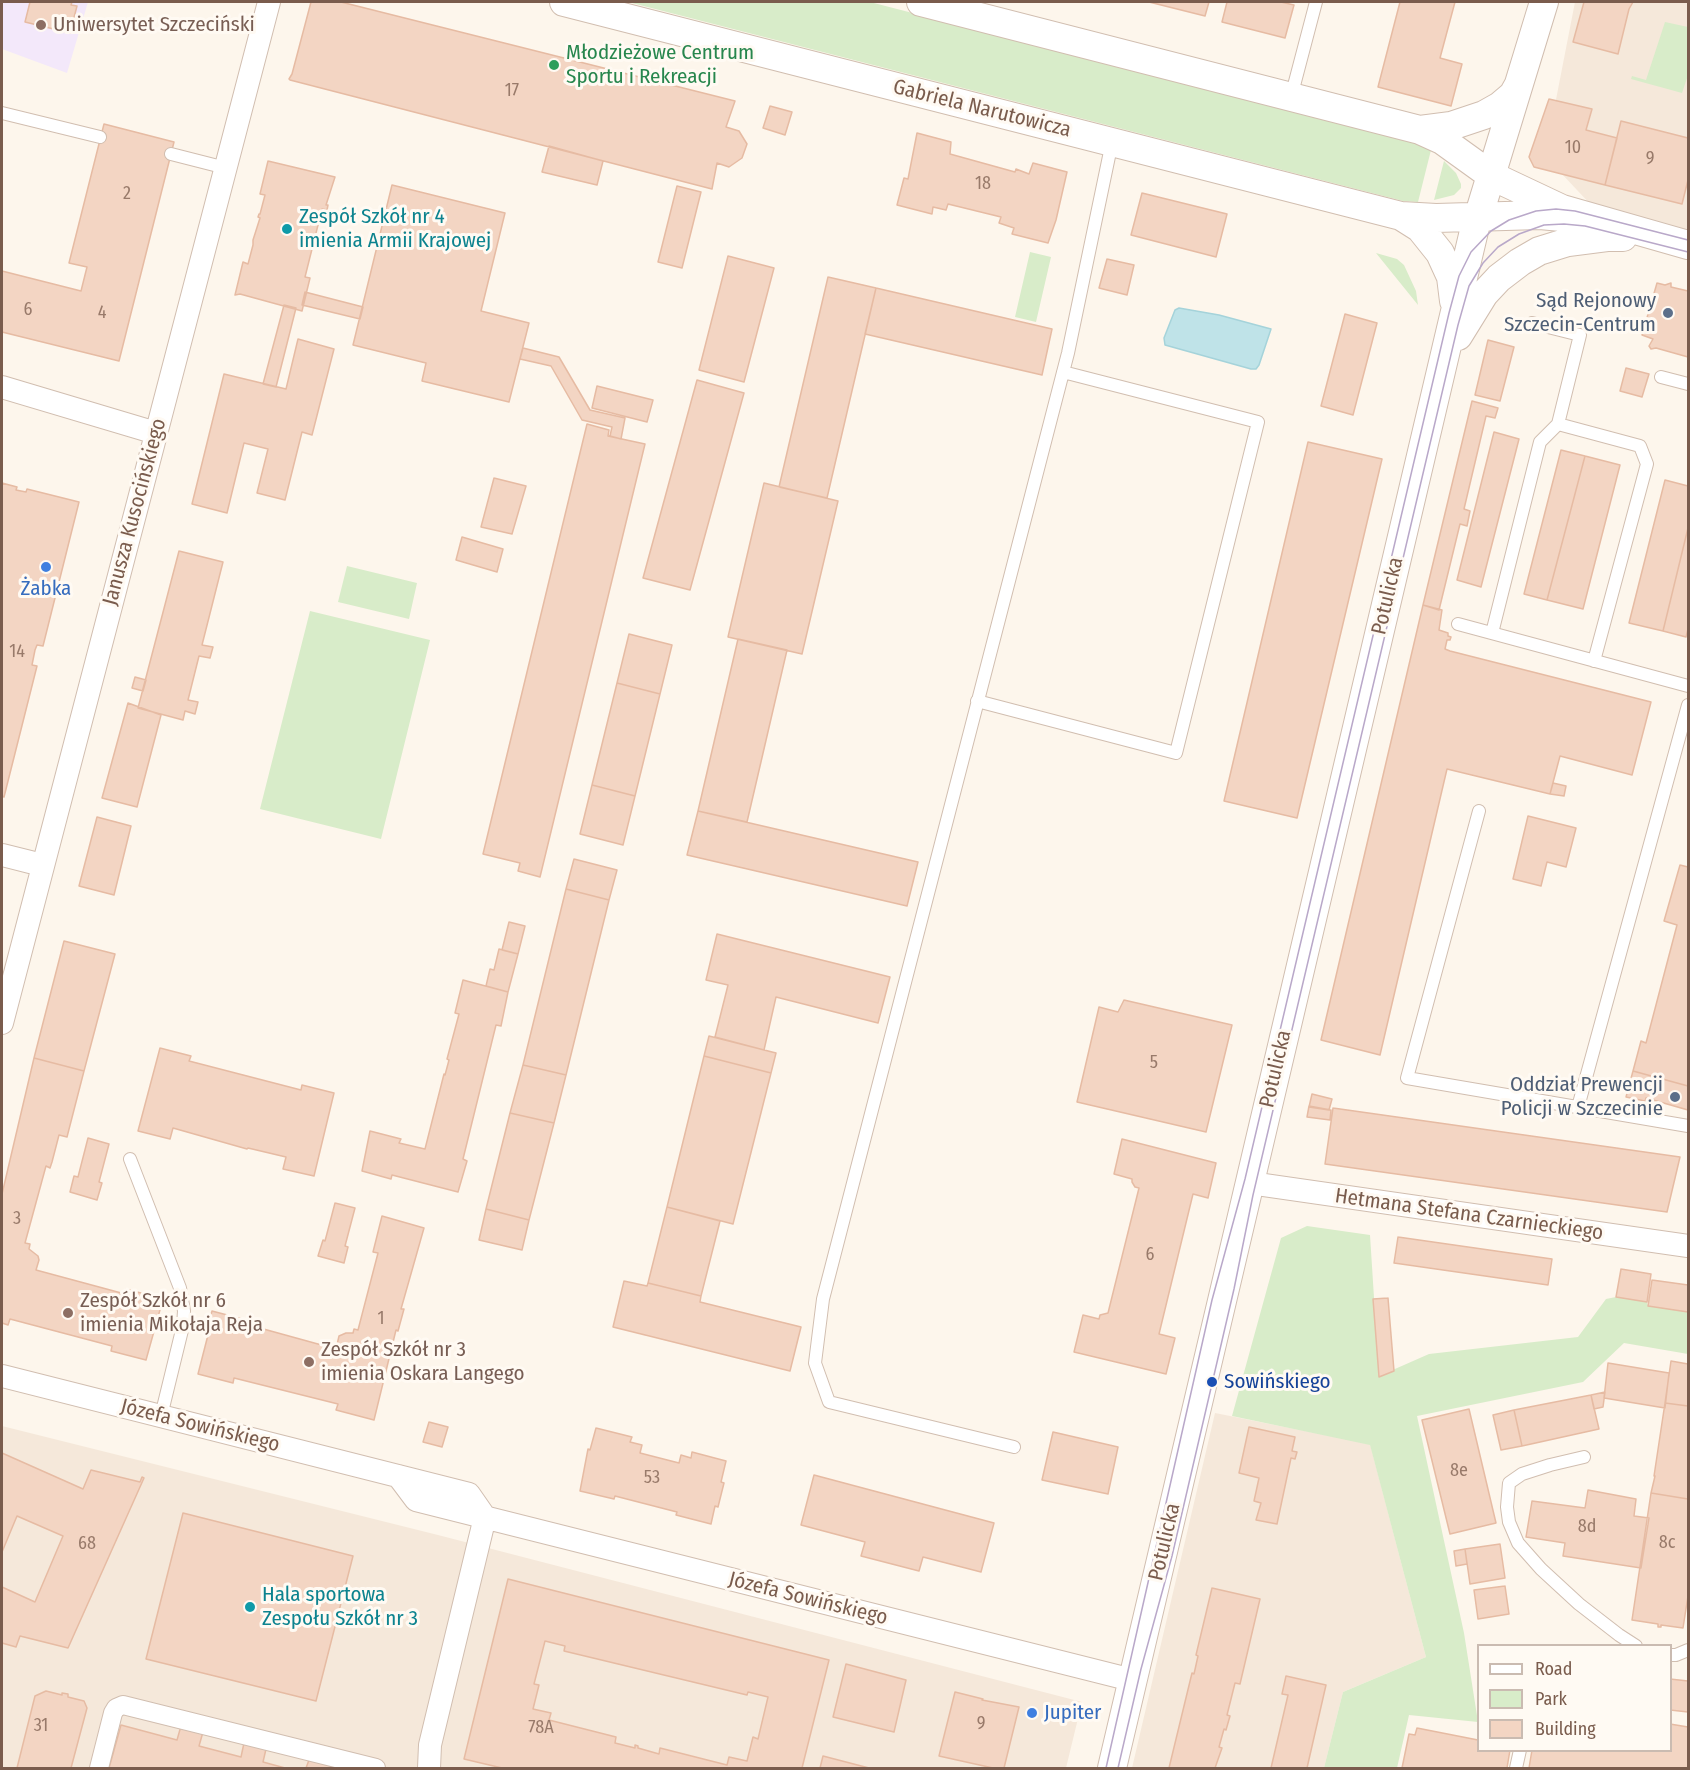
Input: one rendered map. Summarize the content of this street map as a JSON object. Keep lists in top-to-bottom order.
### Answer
{
  "streets": {
    "street": [
      "Gabriela Narutowicza",
      "Janusza Kusocińskiego",
      "Potulicka",
      "Hetmana Stefana Czarnieckiego",
      "Józefa Sowińskiego"
    ]
  },
  "crossings": [
    ["Gabriela Narutowicza", "Potulicka"],
    ["Potulicka", "Hetmana Stefana Czarnieckiego"],
    ["Potulicka", "Józefa Sowińskiego"]
  ],
  "places": [
    "Uniwersytet Szczeciński",
    "Młodzieżowe Centrum Sportu i Rekreacji",
    "Zespół Szkół nr 4 imienia Armii Krajowej",
    "Sąd Rejonowy Szczecin-Centrum",
    "Żabka",
    "Oddział Prewencji Policji w Szczecinie",
    "Zespół Szkół nr 6 imienia Mikołaja Reja",
    "Zespół Szkół nr 3 imienia Oskara Langego",
    "Sowińskiego",
    "Hala sportowa Zespołu Szkół nr 3",
    "Jupiter"
  ],
  "house_numbers": [
    "17",
    "10",
    "9",
    "18",
    "2",
    "6",
    "4",
    "14",
    "5",
    "3",
    "6",
    "1",
    "8e",
    "53",
    "8d",
    "8c",
    "68",
    "9",
    "31",
    "78A"
  ],
  "legend": ["Road", "Park", "Building"]
}
